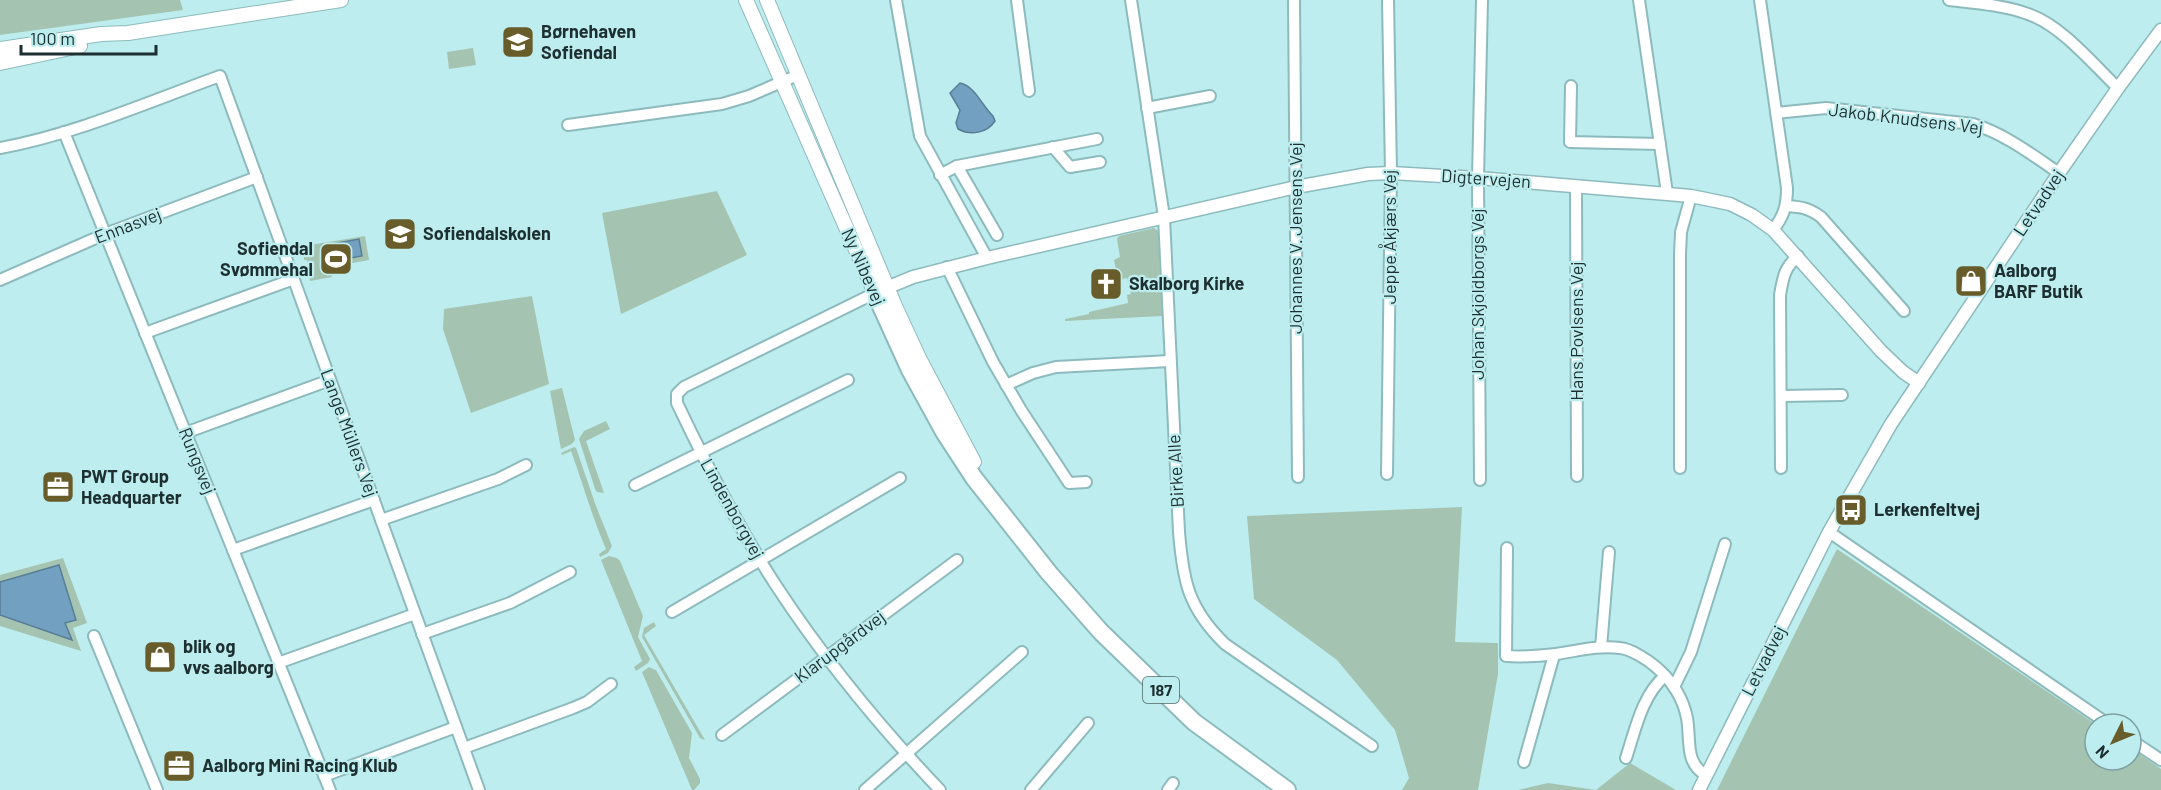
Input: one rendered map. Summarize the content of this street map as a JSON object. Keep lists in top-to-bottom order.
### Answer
{
  "streets": {
    "highway": ["Ny Nibevej", "187"],
    "street": [
      "Jakob Knudsens Vej",
      "Digtervejen",
      "Letvadvej",
      "Ennasvej",
      "Jeppe Åkjærs Vej",
      "Johannes V. Jensens Vej",
      "Johan Skjoldborgs Vej",
      "Hans Povlsens Vej",
      "Lange Müllers Vej",
      "Rungsvej",
      "Birke Alle",
      "Lindenborgvej",
      "Klarupgårdvej"
    ]
  },
  "crossings": [
    ["Jakob Knudsens Vej", "Letvadvej"],
    ["Digtervejen", "Letvadvej"],
    ["Digtervejen", "Jeppe Åkjærs Vej"],
    ["Digtervejen", "Johannes V. Jensens Vej"],
    ["Digtervejen", "Ny Nibevej"],
    ["Digtervejen", "Johan Skjoldborgs Vej"],
    ["Digtervejen", "Hans Povlsens Vej"],
    ["Digtervejen", "Birke Alle"],
    ["Digtervejen", "Lindenborgvej"],
    ["Ennasvej", "Lange Müllers Vej"],
    ["Ennasvej", "Rungsvej"],
    ["Ny Nibevej", "Lindenborgvej"],
    ["Lange Müllers Vej", "Rungsvej"],
    ["Lindenborgvej", "Klarupgårdvej"]
  ],
  "places": {
    "school or university": ["Børnehaven Sofiendal", "Sofiendalskolen"],
    "sports": ["Sofiendal Svømmehal"],
    "shop": ["Aalborg BARF Butik", "blik og vvs aalborg"],
    "church": ["Skalborg Kirke"],
    "office": ["PWT Group Headquarter", "Aalborg Mini Racing Klub"],
    "bus stop": ["Lerkenfeltvej"]
  },
  "scale_bar": "100 m",
  "north": "bottom left"
}
